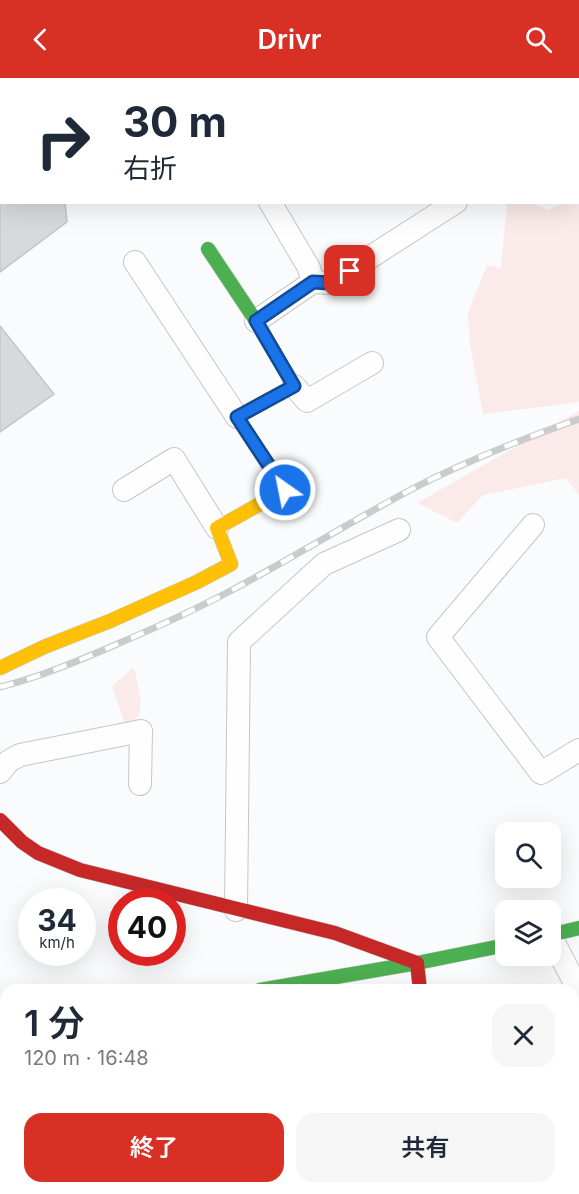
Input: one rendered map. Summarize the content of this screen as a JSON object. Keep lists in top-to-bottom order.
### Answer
{
  "page": {
    "header": "Drivr",
    "turn": ["30 m", "右折"],
    "speed": "34 km/h",
    "limit": "40",
    "heading": ["1 分", "120 m · 16:48"],
    "buttons": ["終了", "共有"]
  }
}
